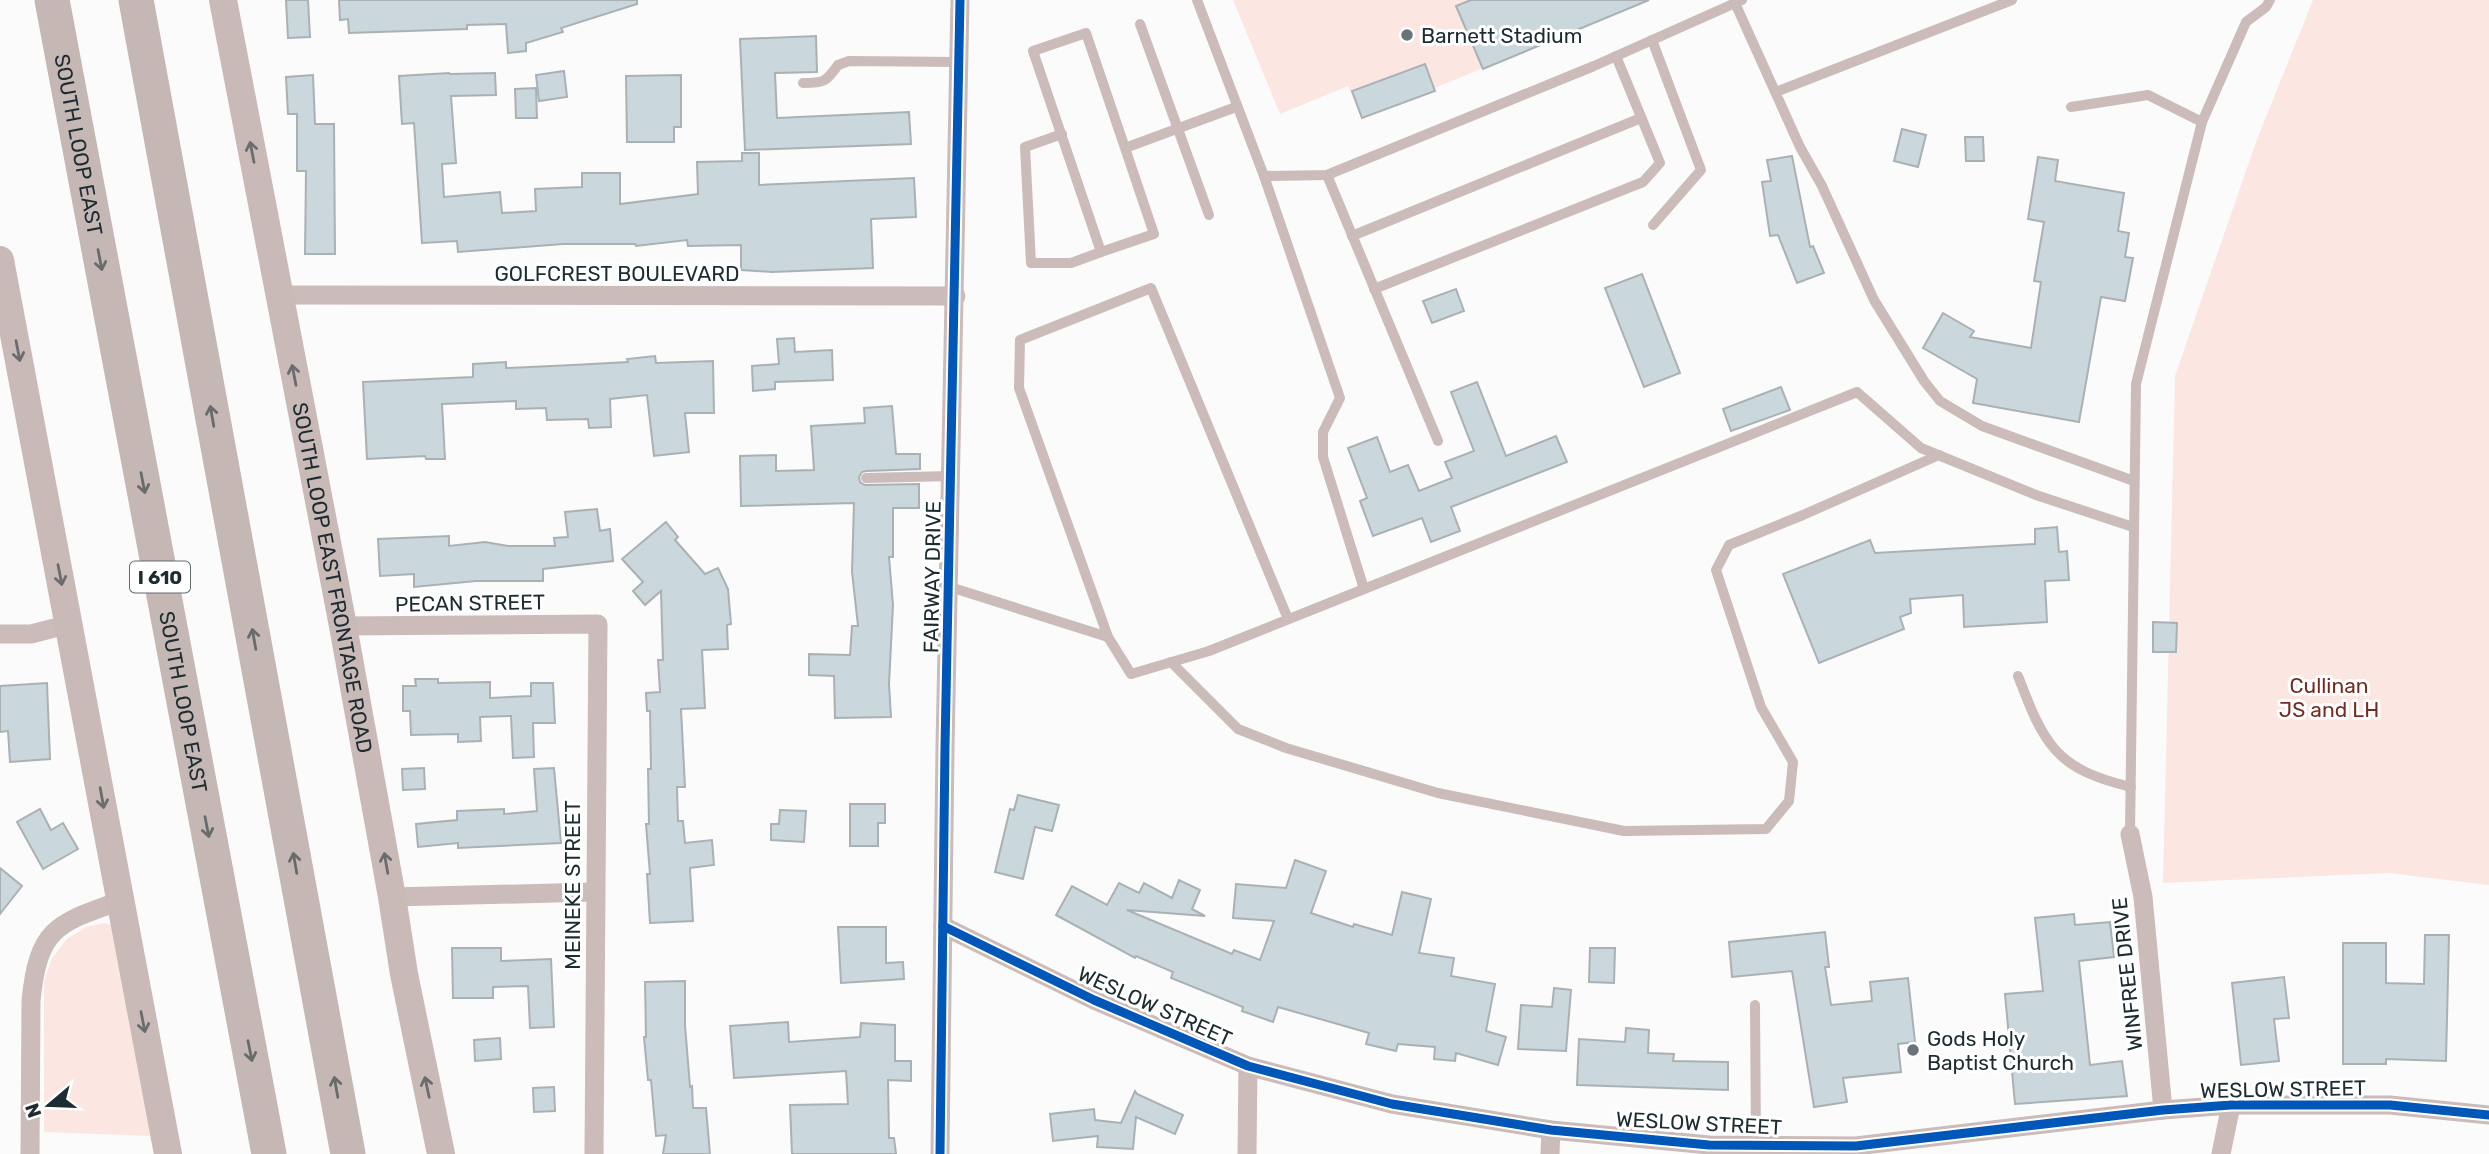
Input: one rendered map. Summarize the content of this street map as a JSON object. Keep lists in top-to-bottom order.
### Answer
{
  "streets": {
    "highway": ["SOUTH LOOP EAST", "I 610"],
    "main road": ["SOUTH LOOP EAST FRONTAGE ROAD"],
    "street": [
      "GOLFCREST BOULEVARD",
      "FAIRWAY DRIVE",
      "PECAN STREET",
      "MEINEKE STREET",
      "WINFREE DRIVE",
      "WESLOW STREET"
    ]
  },
  "crossings": [
    ["GOLFCREST BOULEVARD", "SOUTH LOOP EAST FRONTAGE ROAD"],
    ["GOLFCREST BOULEVARD", "FAIRWAY DRIVE"],
    ["SOUTH LOOP EAST FRONTAGE ROAD", "PECAN STREET"],
    ["FAIRWAY DRIVE", "WESLOW STREET"],
    ["PECAN STREET", "MEINEKE STREET"],
    ["WINFREE DRIVE", "WESLOW STREET"]
  ],
  "one_way": ["SOUTH LOOP EAST FRONTAGE ROAD"],
  "parks": ["Cullinan JS and LH"],
  "places": ["Barnett Stadium", "Gods Holy Baptist Church"],
  "north": "left"
}
